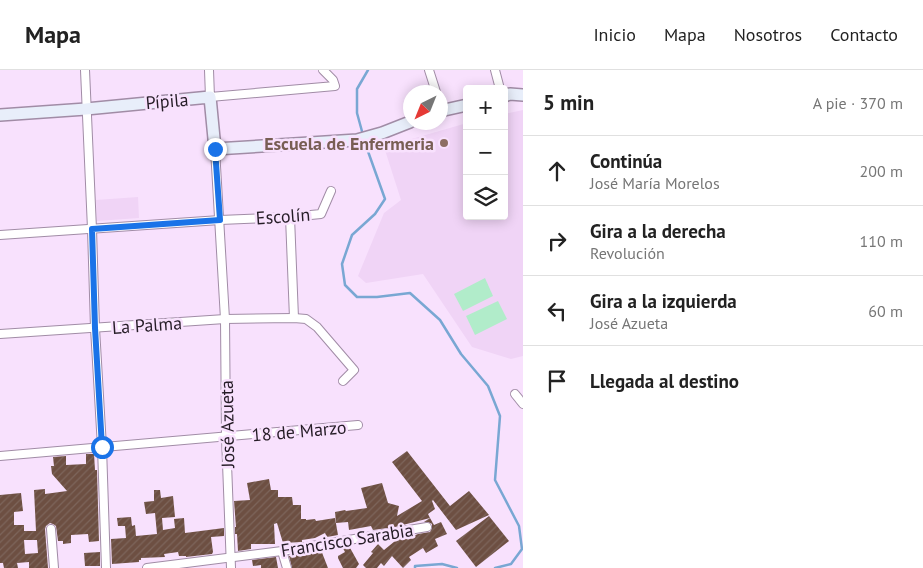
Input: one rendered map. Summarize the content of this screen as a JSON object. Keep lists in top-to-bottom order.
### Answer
{
  "streets": {
    "main road": ["Pípila", "José Azueta"],
    "street": [
      "Escolín",
      "La Palma",
      "18 de Marzo",
      "Francisco Sarabia"
    ]
  },
  "crossings": [
    ["Pípila", "José Azueta"],
    ["Escolín", "José Azueta"],
    ["La Palma", "José Azueta"],
    ["José Azueta", "18 de Marzo"],
    ["José Azueta", "Francisco Sarabia"]
  ],
  "places": ["Escuela de Enfermeria"],
  "north": "bottom left",
  "page": {
    "header": "Mapa",
    "nav": [
      "Inicio",
      "Mapa",
      "Nosotros",
      "Contacto"
    ],
    "heading": ["5 min", "A pie · 370 m"],
    "map_buttons": ["+", "−"],
    "list": [
      ["Continúa", "José María Morelos", "200 m"],
      ["Gira a la derecha", "Revolución", "110 m"],
      ["Gira a la izquierda", "José Azueta", "60 m"],
      "Llegada al destino"
    ]
  }
}
